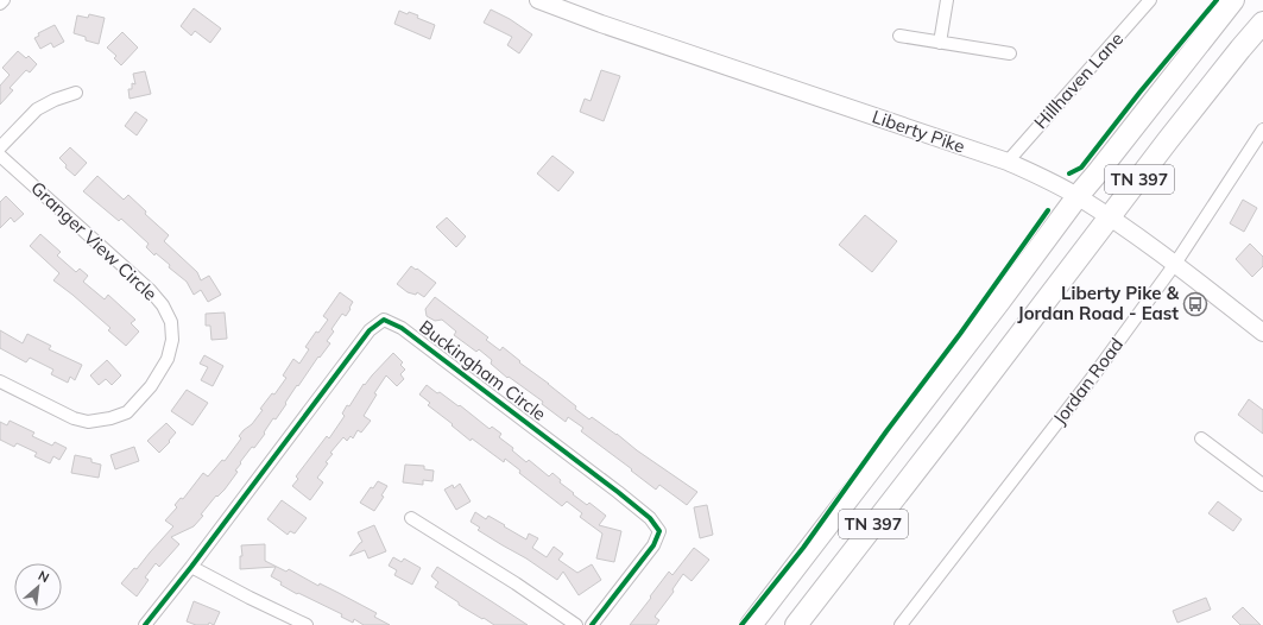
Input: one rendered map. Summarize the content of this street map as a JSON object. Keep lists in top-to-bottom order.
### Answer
{
  "streets": {
    "highway": ["TN 397"],
    "street": [
      "Hillhaven Lane",
      "Liberty Pike",
      "Granger View Circle",
      "Buckingham Circle",
      "Jordan Road"
    ]
  },
  "crossings": [
    ["Hillhaven Lane", "Liberty Pike"],
    ["Liberty Pike", "TN 397"],
    ["Liberty Pike", "Jordan Road"]
  ],
  "places": {
    "bus stop": ["Liberty Pike & Jordan Road - East"]
  },
  "north": "top right"
}
